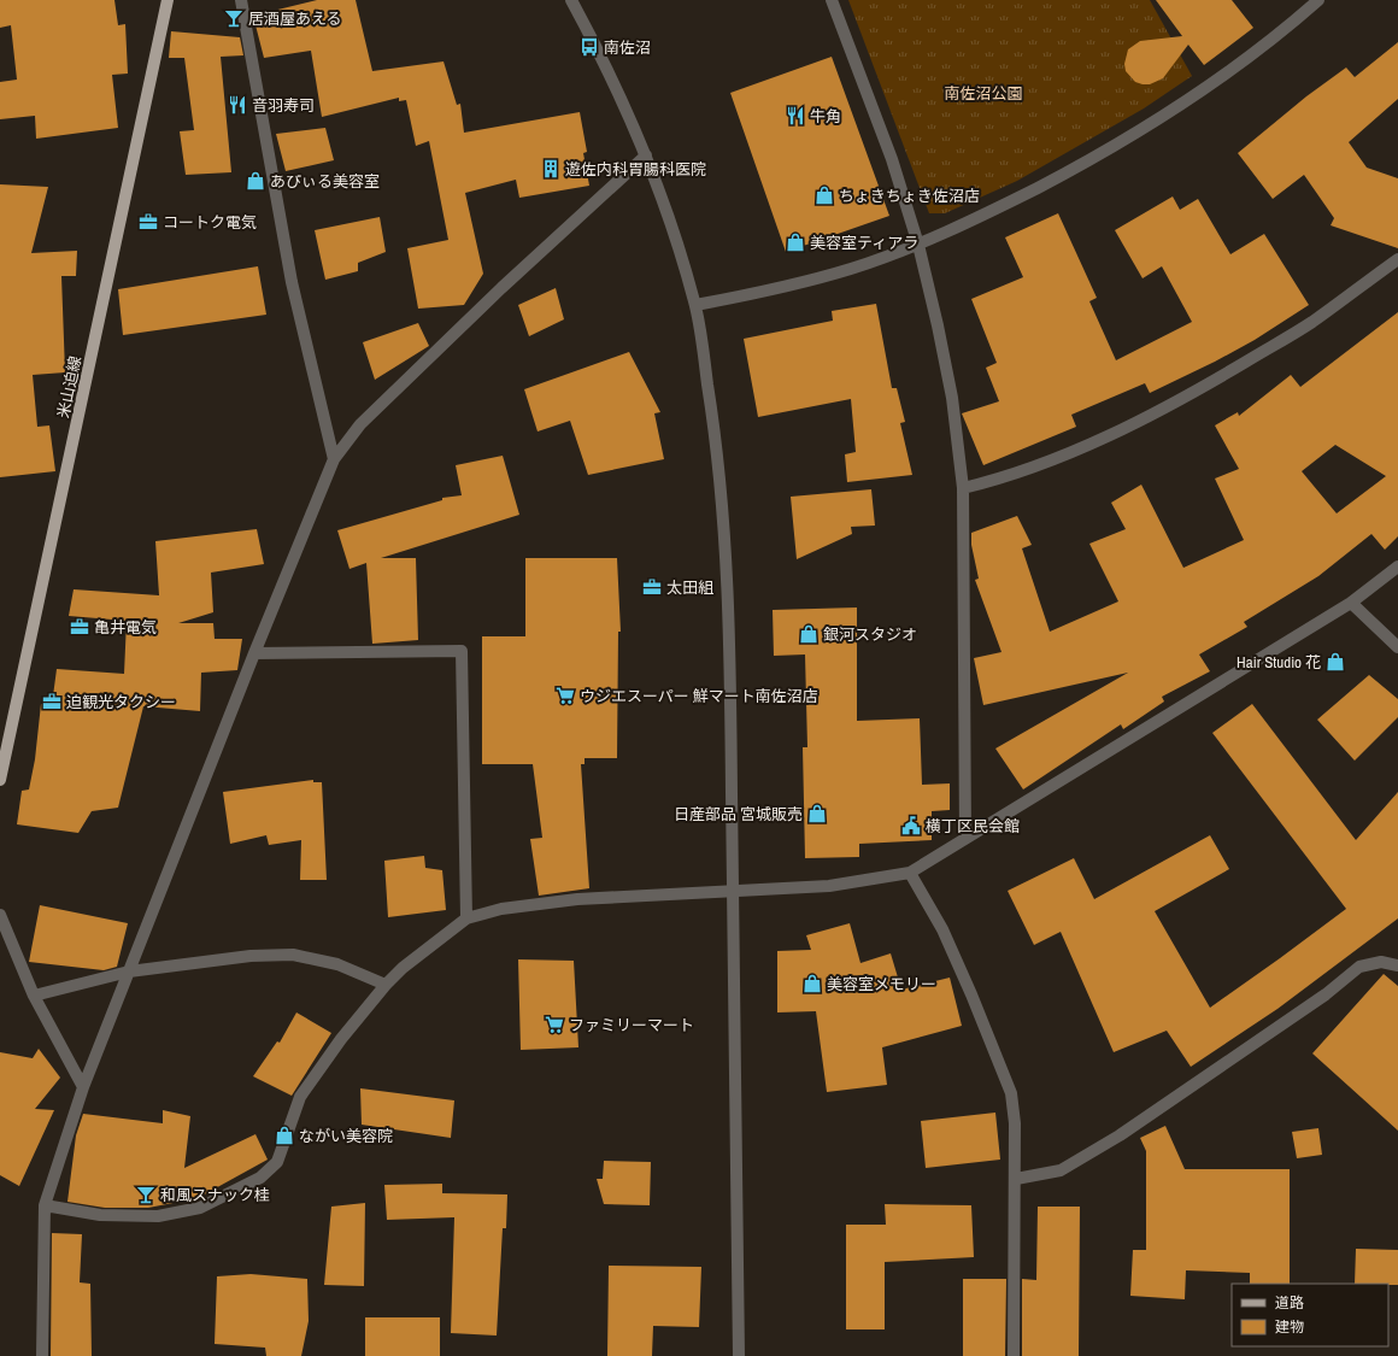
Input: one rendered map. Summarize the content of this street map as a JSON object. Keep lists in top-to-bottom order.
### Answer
{
  "streets": {
    "main road": ["米山迫線"]
  },
  "parks": ["南佐沼公園"],
  "places": {
    "bar": ["居酒屋あえる", "和風スナック桂"],
    "bus stop": ["南佐沼"],
    "restaurant": ["音羽寿司", "牛角"],
    "building": ["遊佐内科胃腸科医院"],
    "shop": [
      "あぴぃる美容室",
      "ちょきちょき佐沼店",
      "美容室ティアラ",
      "銀河スタジオ",
      "Hair Studio 花",
      "日産部品 宮城販売",
      "美容室メモリー",
      "ながい美容院"
    ],
    "office": [
      "コートク電気",
      "太田組",
      "亀井電気",
      "迫観光タクシー"
    ],
    "supermarket": ["ウジエスーパー 鮮マート南佐沼店", "ファミリーマート"],
    "public building": ["横丁区民会館"]
  },
  "legend": ["道路", "建物"]
}
